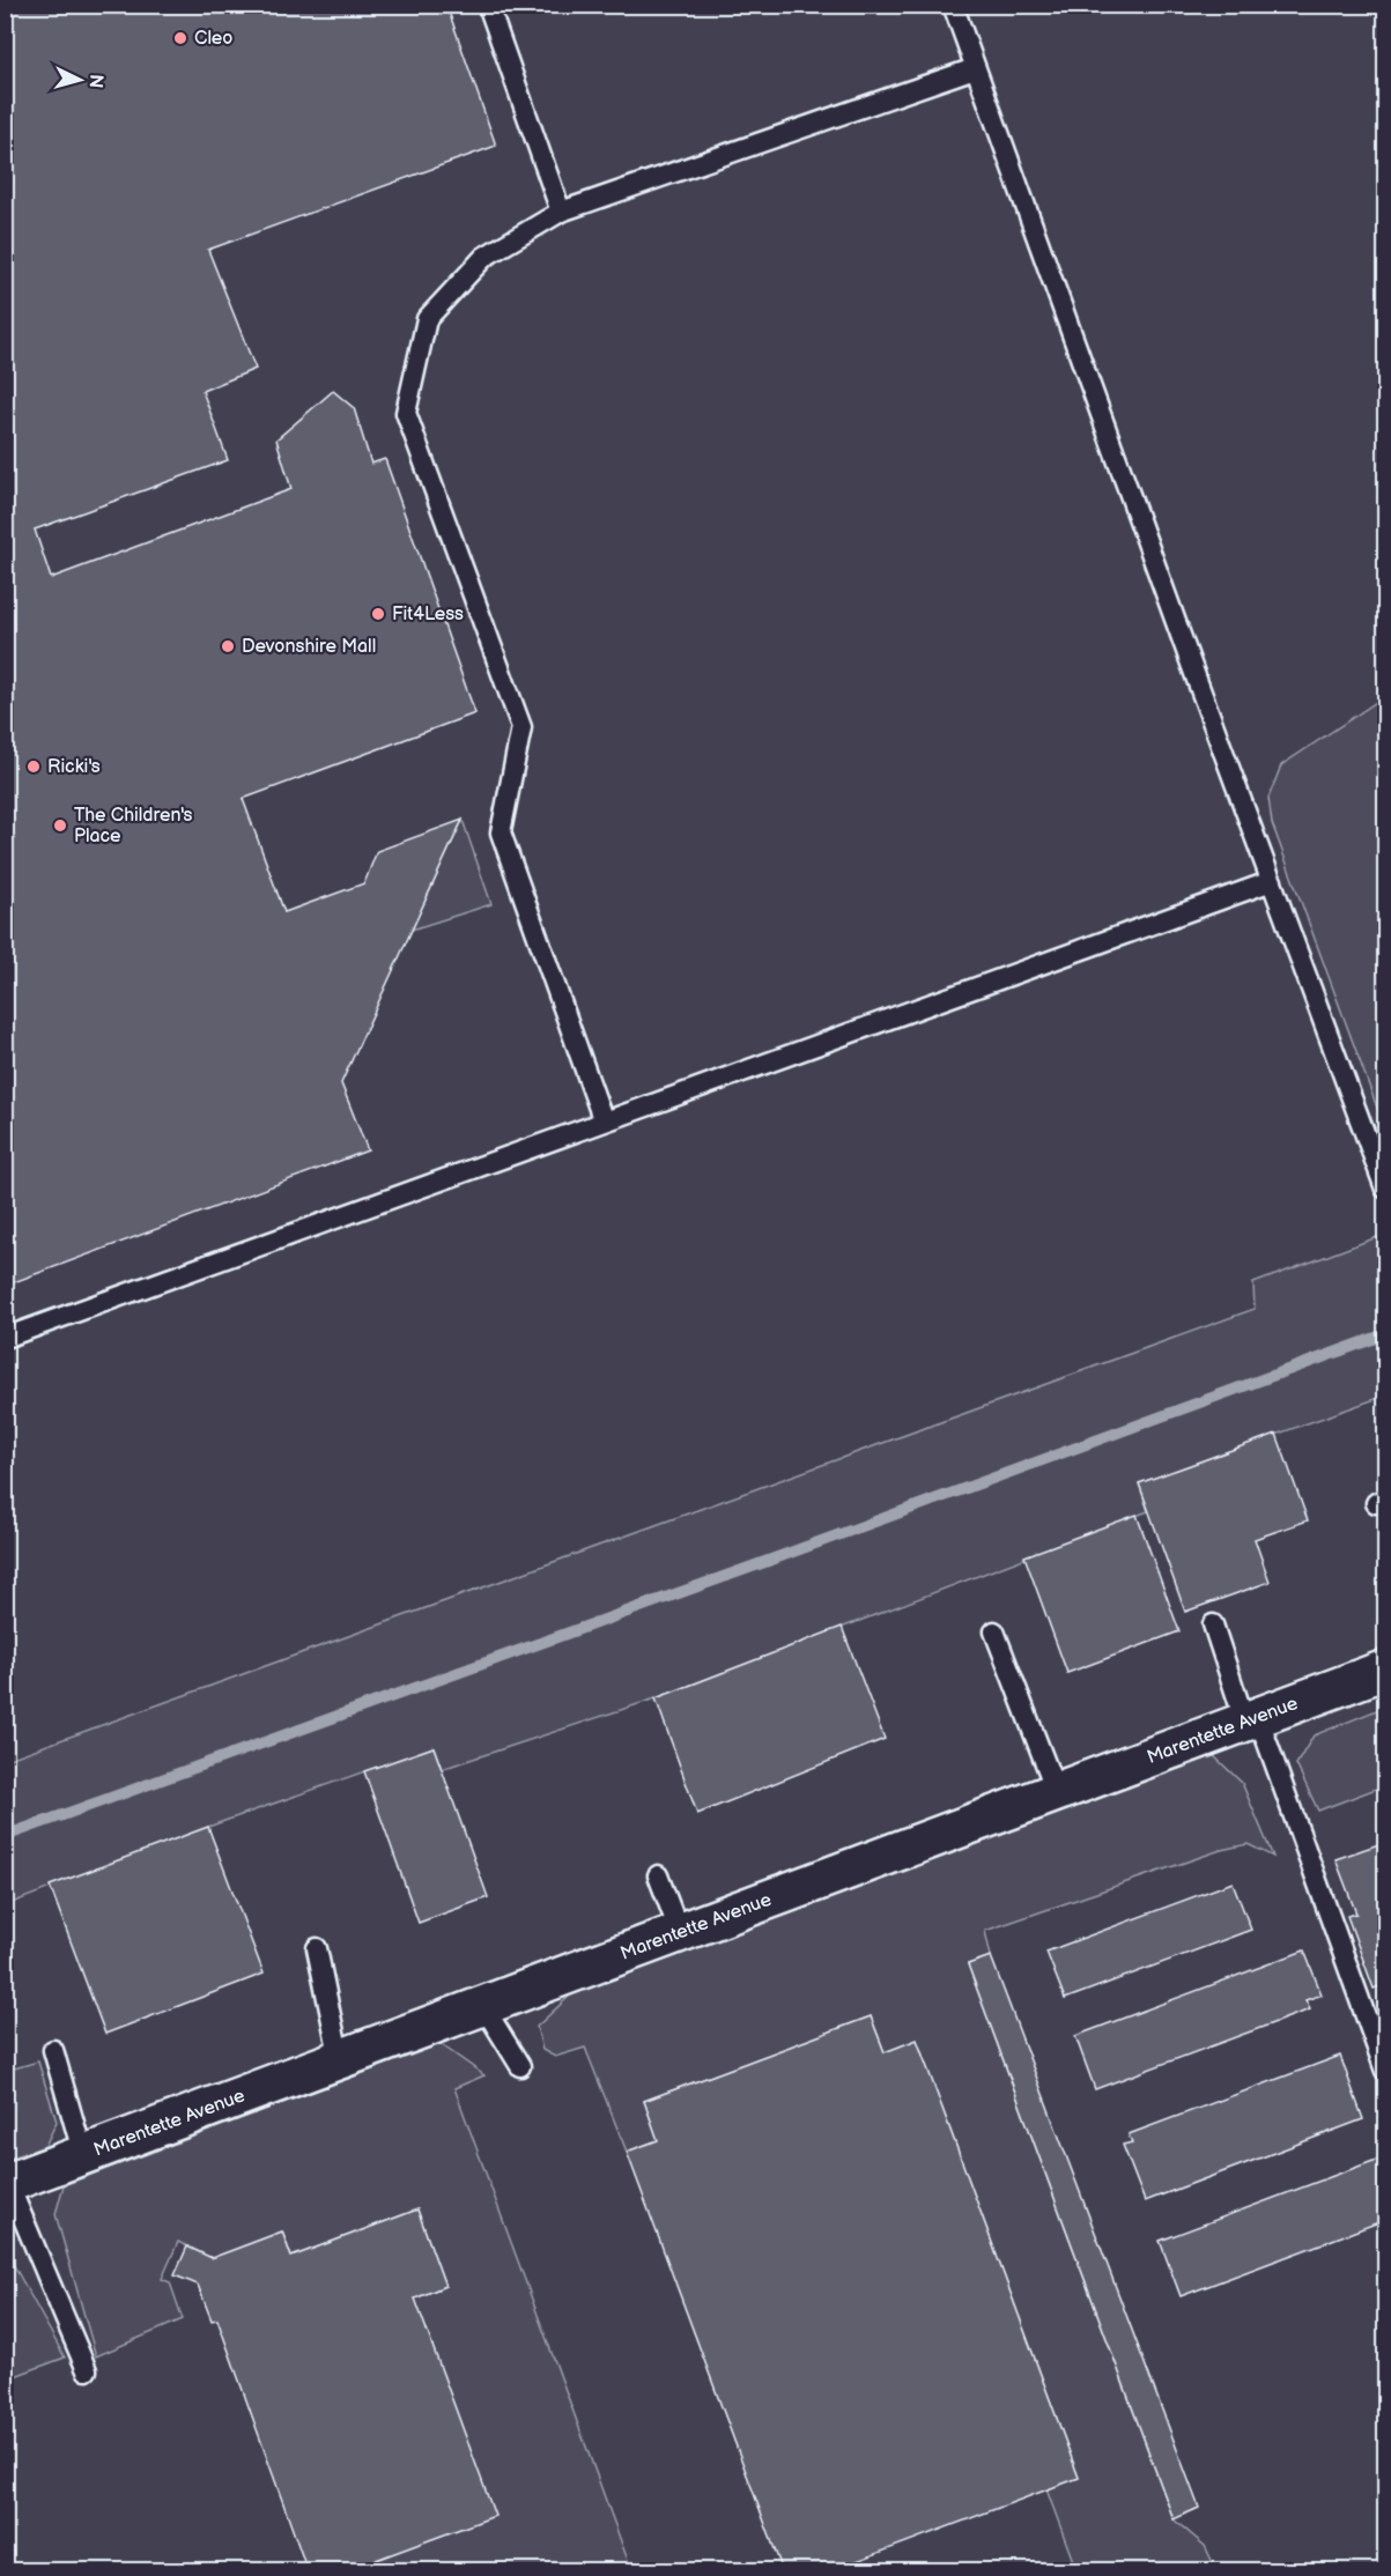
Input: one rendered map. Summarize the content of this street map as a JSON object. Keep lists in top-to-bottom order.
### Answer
{
  "streets": {
    "street": ["Marentette Avenue"]
  },
  "places": [
    "Cleo",
    "Fit4Less",
    "Devonshire Mall",
    "Ricki's",
    "The Children's Place"
  ],
  "north": "right"
}
